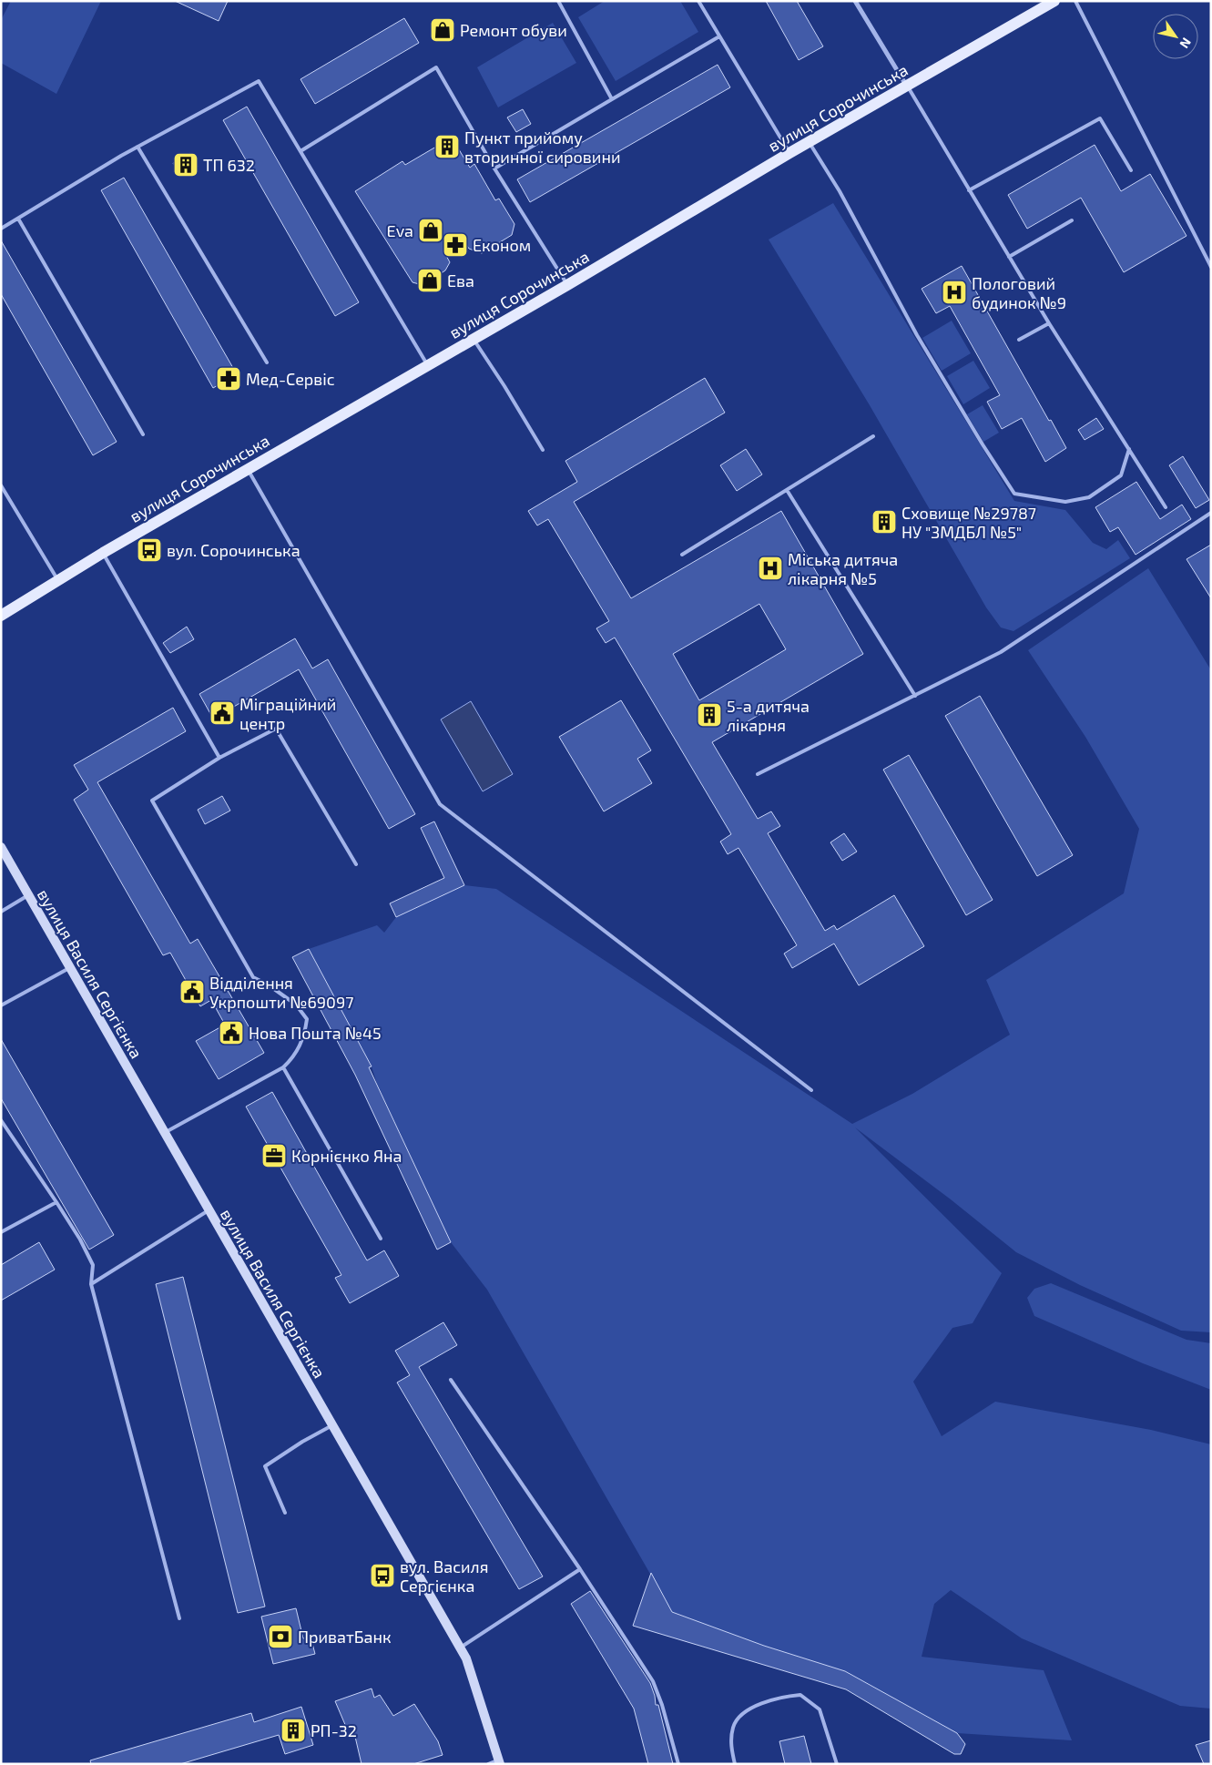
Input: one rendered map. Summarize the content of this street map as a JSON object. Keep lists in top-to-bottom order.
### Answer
{
  "streets": {
    "main road": ["вулиця Сорочинська", "вулиця Василя Сергієнка"]
  },
  "places": {
    "shop": ["Ремонт обуви", "Eva", "Ева"],
    "building": [
      "Пункт прийому вторинної сировини",
      "ТП 632",
      "Сховище №29787 НУ \"ЗМДБЛ №5\"",
      "5-а дитяча лікарня",
      "РП-32"
    ],
    "pharmacy": ["Економ", "Мед-Сервіс"],
    "hospital": ["Пологовий будинок №9", "Міська дитяча лікарня №5"],
    "bus stop": ["вул. Сорочинська", "вул. Василя Сергієнка"],
    "public building": ["Міграційний центр", "Відділення Укрпошти №69097", "Нова Пошта №45"],
    "office": ["Корнієнко Яна"],
    "bank": ["ПриватБанк"]
  },
  "north": "bottom right"
}
